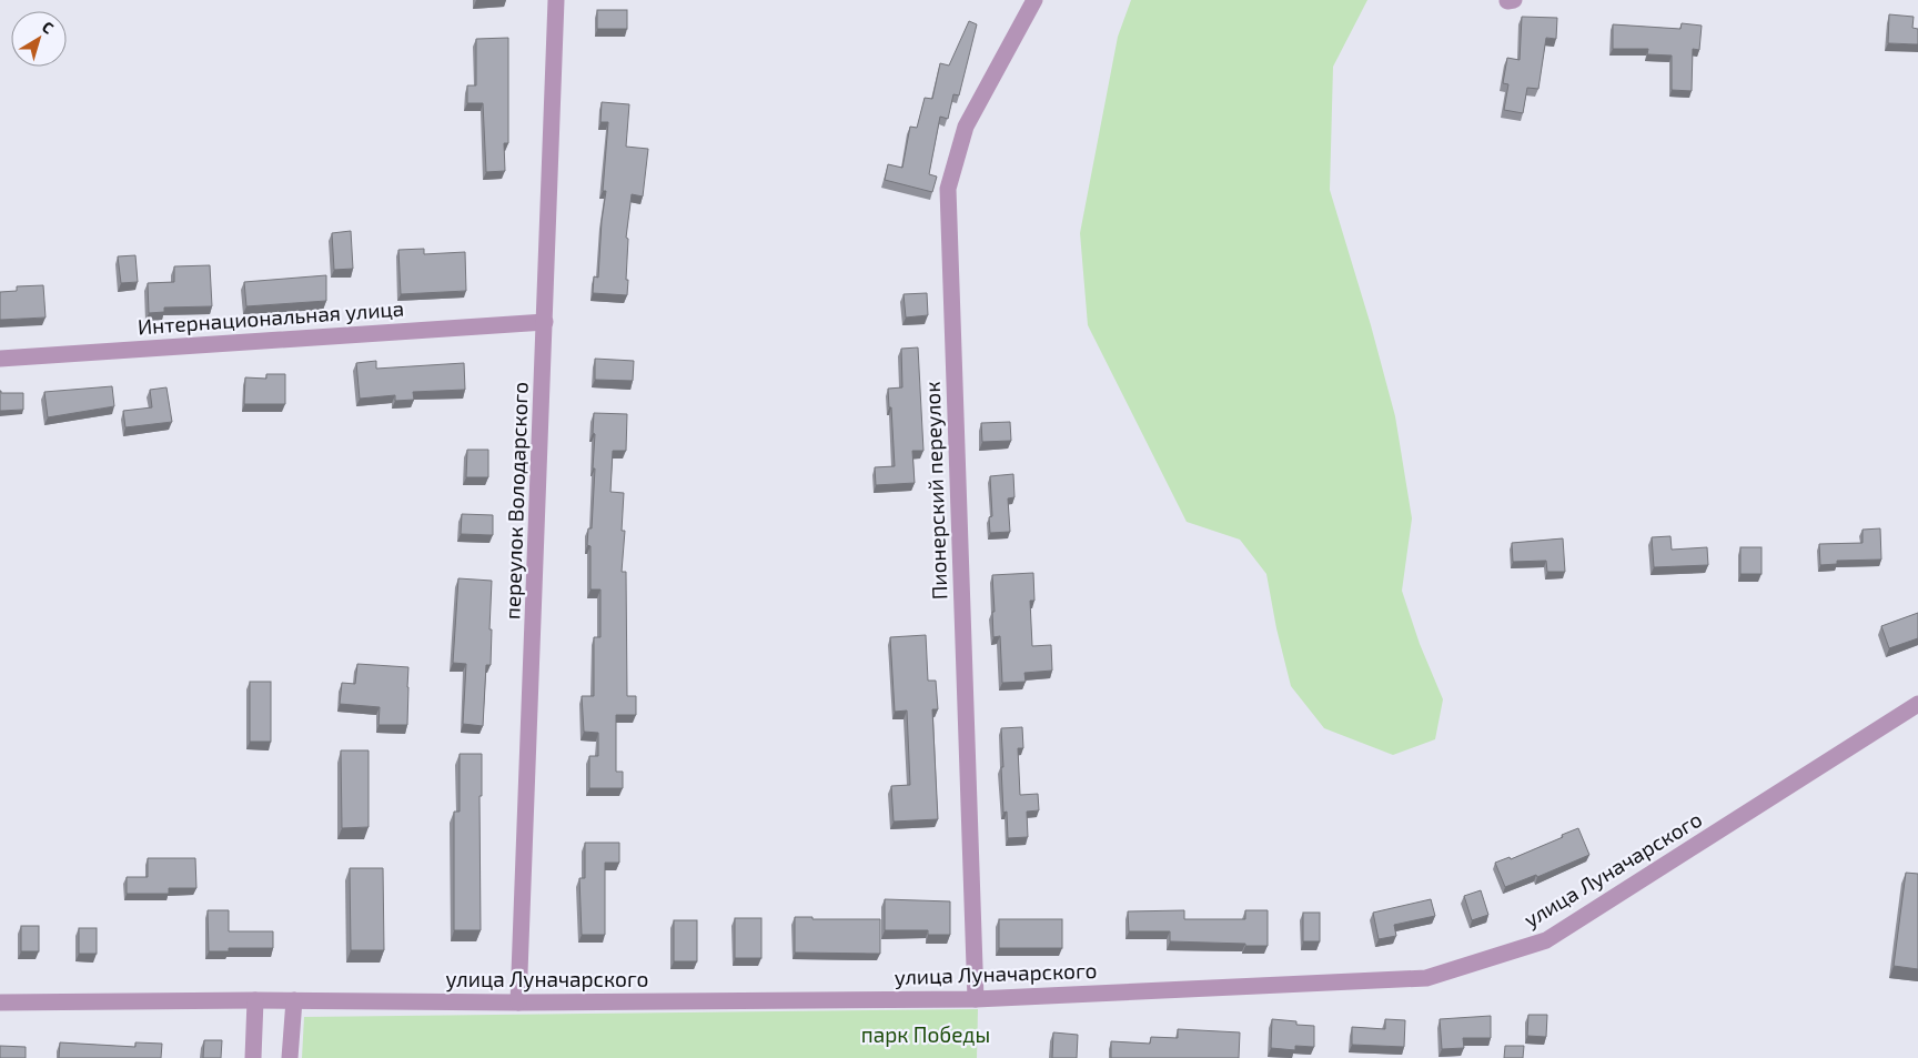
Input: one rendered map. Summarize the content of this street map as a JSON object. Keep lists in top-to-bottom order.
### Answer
{
  "streets": {
    "street": [
      "Интернациональная улица",
      "Пионерский переулок",
      "переулок Володарского",
      "улица Луначарского"
    ]
  },
  "crossings": [
    ["Интернациональная улица", "переулок Володарского"],
    ["Пионерский переулок", "улица Луначарского"],
    ["переулок Володарского", "улица Луначарского"]
  ],
  "parks": ["парк Победы"],
  "north": "top right"
}
